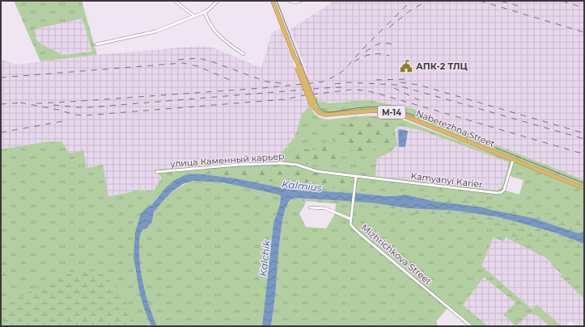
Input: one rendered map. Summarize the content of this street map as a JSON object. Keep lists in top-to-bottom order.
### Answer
{
  "streets": {
    "highway": ["М-14", "Naberezhna Street"],
    "street": ["улица Каменный карьер", "Kamyanyi Karier", "Mizhrichkova Street"]
  },
  "crossings": [
    ["Naberezhna Street", "Kamyanyi Karier"],
    ["улица Каменный карьер", "Kamyanyi Karier"]
  ],
  "water": ["Kalmius", "Kalchik"],
  "places": {
    "public building": ["АПК-2 ТЛЦ"]
  }
}
